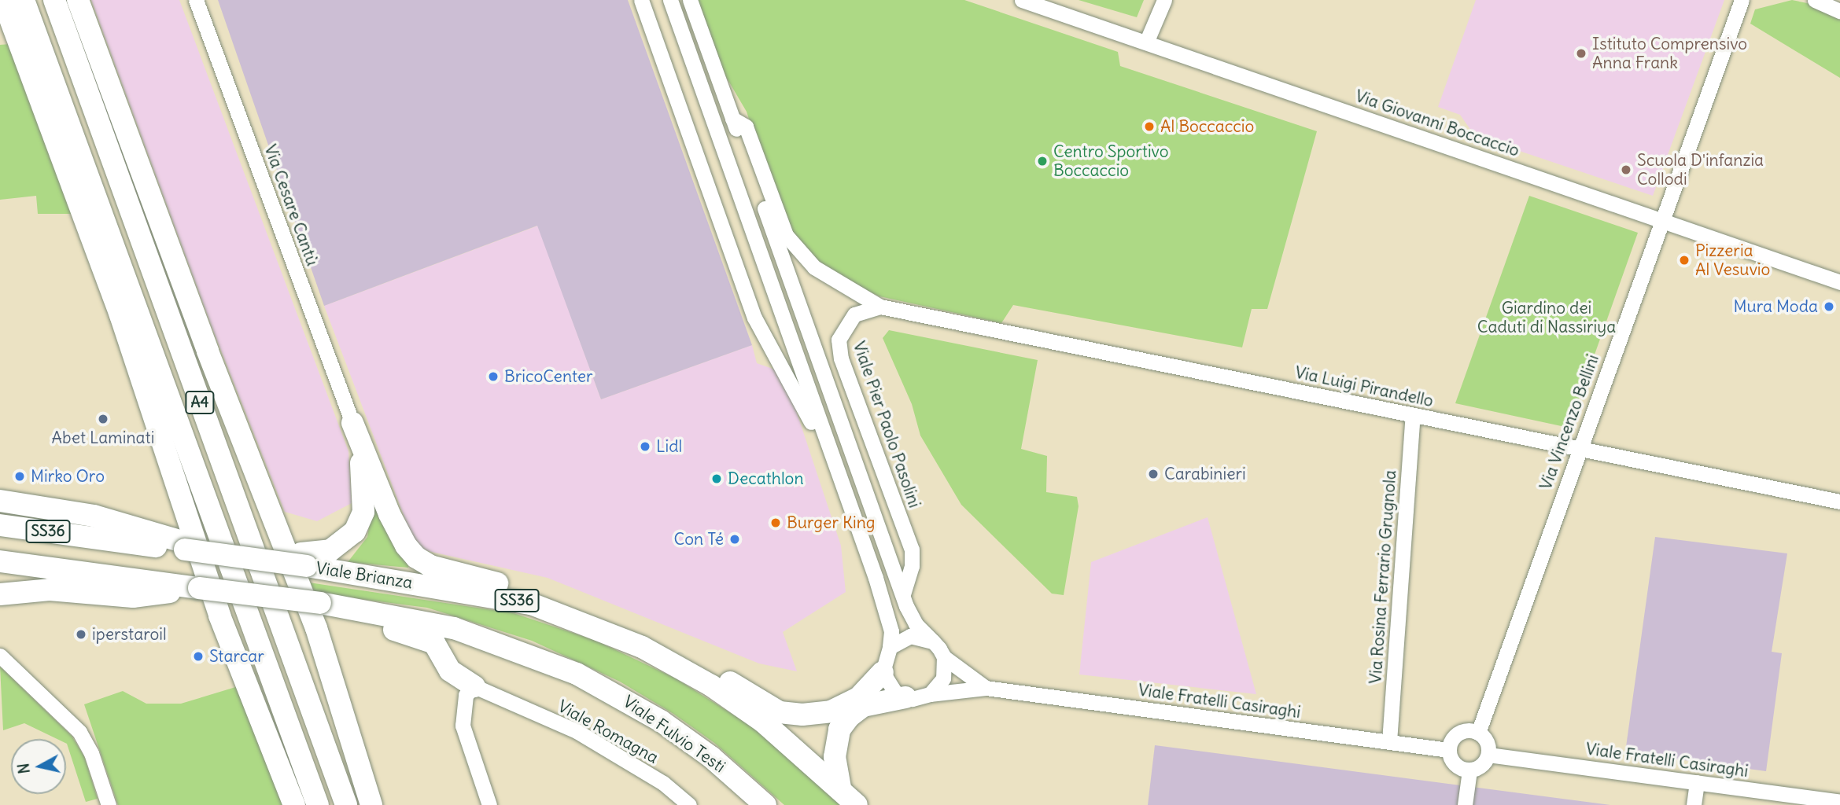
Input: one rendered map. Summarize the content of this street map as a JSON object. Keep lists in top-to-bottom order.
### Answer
{
  "streets": {
    "highway": [
      "A4",
      "SS36",
      "Viale Brianza",
      "Viale Fulvio Testi"
    ],
    "street": [
      "Via Giovanni Boccaccio",
      "Via Cesare Cantù",
      "Via Luigi Pirandello",
      "Via Vincenzo Bellini",
      "Viale Pier Paolo Pasolini",
      "Via Rosina Ferrario Grugnola",
      "Viale Fratelli Casiraghi",
      "Viale Romagna"
    ]
  },
  "crossings": [
    ["Via Giovanni Boccaccio", "Via Vincenzo Bellini"],
    ["Via Luigi Pirandello", "Via Vincenzo Bellini"],
    ["Via Luigi Pirandello", "Viale Pier Paolo Pasolini"],
    ["Via Luigi Pirandello", "Via Rosina Ferrario Grugnola"],
    ["Via Vincenzo Bellini", "Viale Fratelli Casiraghi"],
    ["SS36", "Viale Brianza"],
    ["Viale Brianza", "Viale Fulvio Testi"],
    ["Via Rosina Ferrario Grugnola", "Viale Fratelli Casiraghi"]
  ],
  "parks": ["Giardino dei Caduti di Nassiriya"],
  "places": [
    "Istituto Comprensivo Anna Frank",
    "Al Boccaccio",
    "Centro Sportivo Boccaccio",
    "Scuola D'infanzia Collodi",
    "Pizzeria Al Vesuvio",
    "Mura Moda",
    "BricoCenter",
    "Abet Laminati",
    "Lidl",
    "Carabinieri",
    "Mirko Oro",
    "Decathlon",
    "Burger King",
    "Con Té",
    "iperstaroil",
    "Starcar"
  ],
  "north": "left"
}
